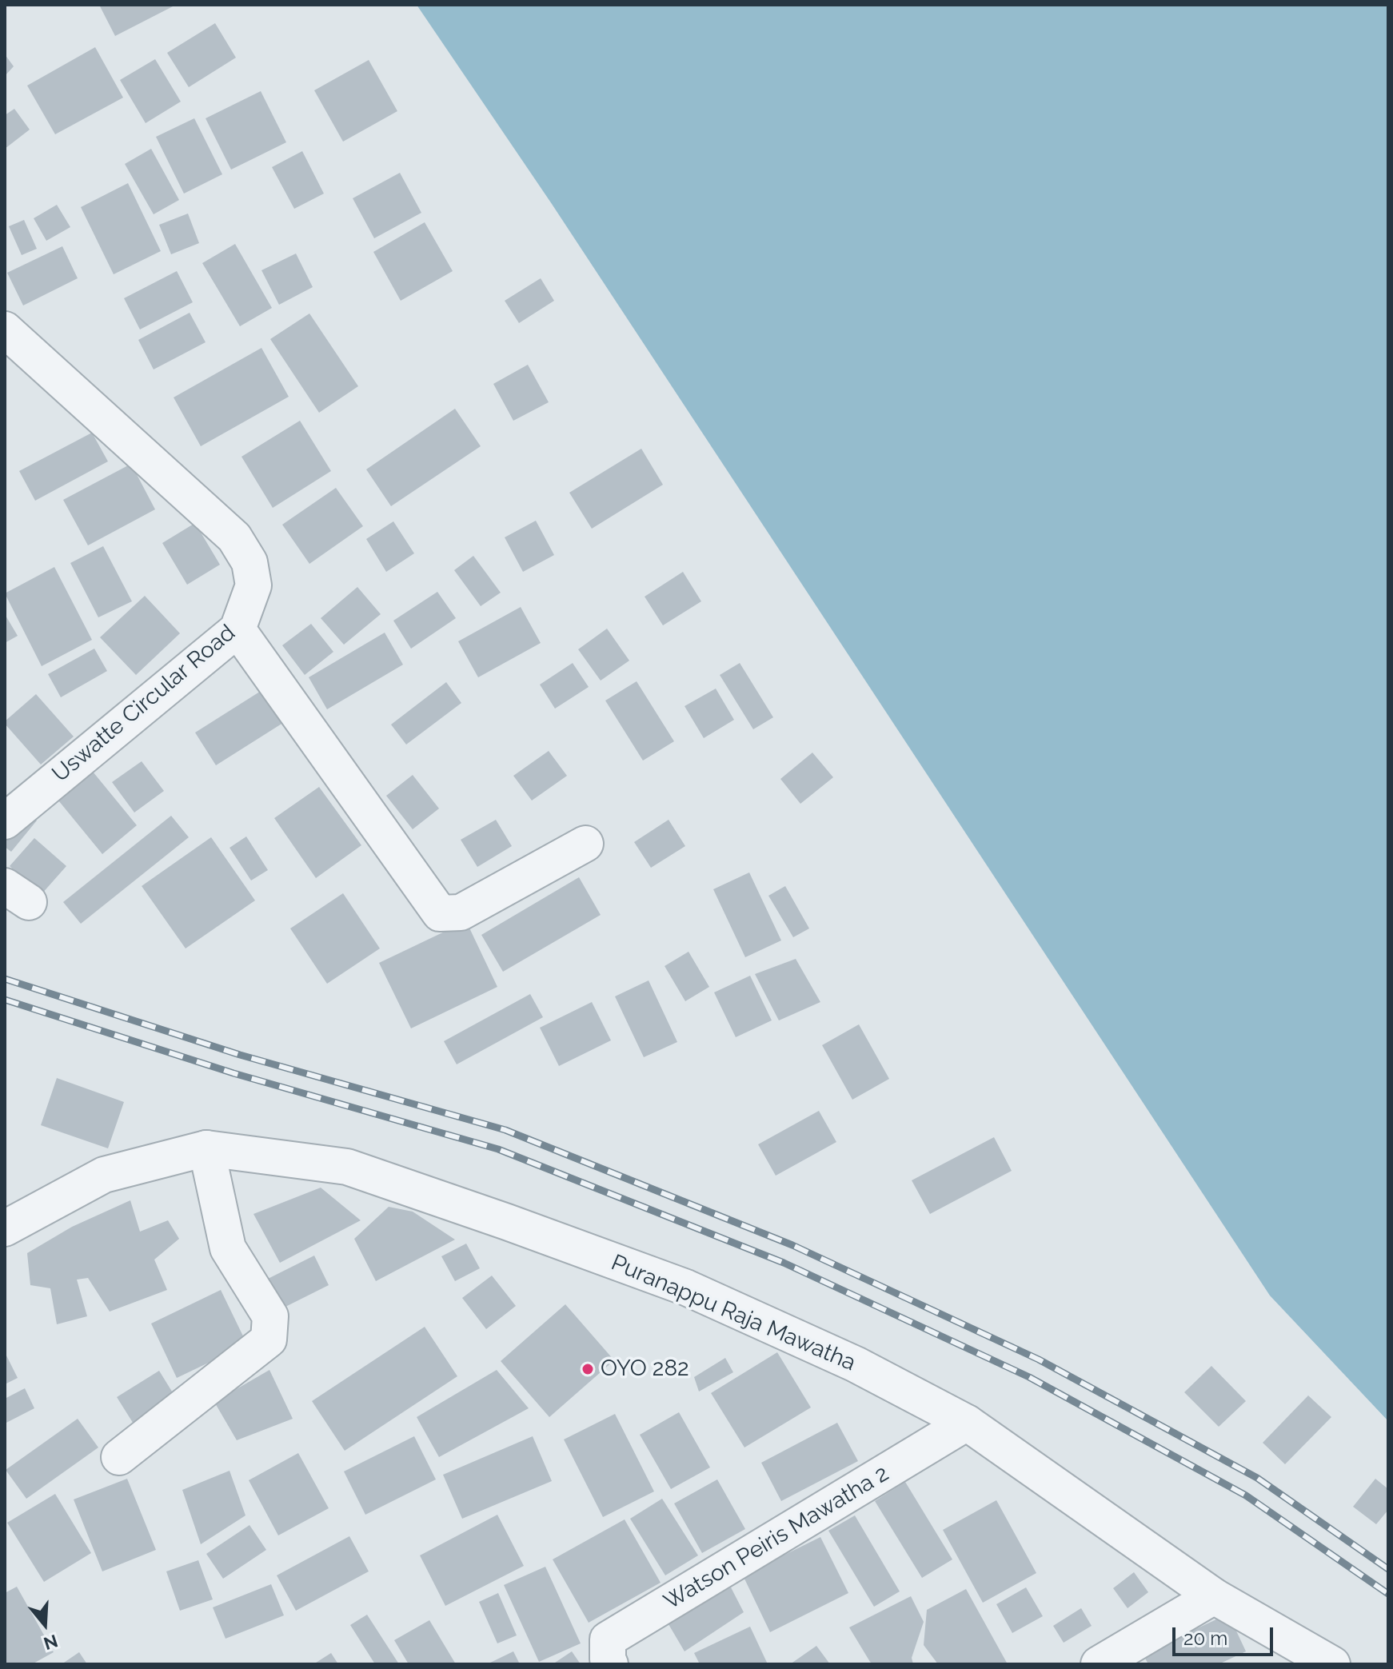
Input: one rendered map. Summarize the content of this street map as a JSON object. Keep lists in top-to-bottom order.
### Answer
{
  "streets": {
    "street": ["Uswatte Circular Road", "Puranappu Raja Mawatha", "Watson Peiris Mawatha 2"]
  },
  "crossings": [
    ["Puranappu Raja Mawatha", "Watson Peiris Mawatha 2"]
  ],
  "places": ["OYO 282"],
  "scale_bar": "20 m",
  "north": "bottom"
}
